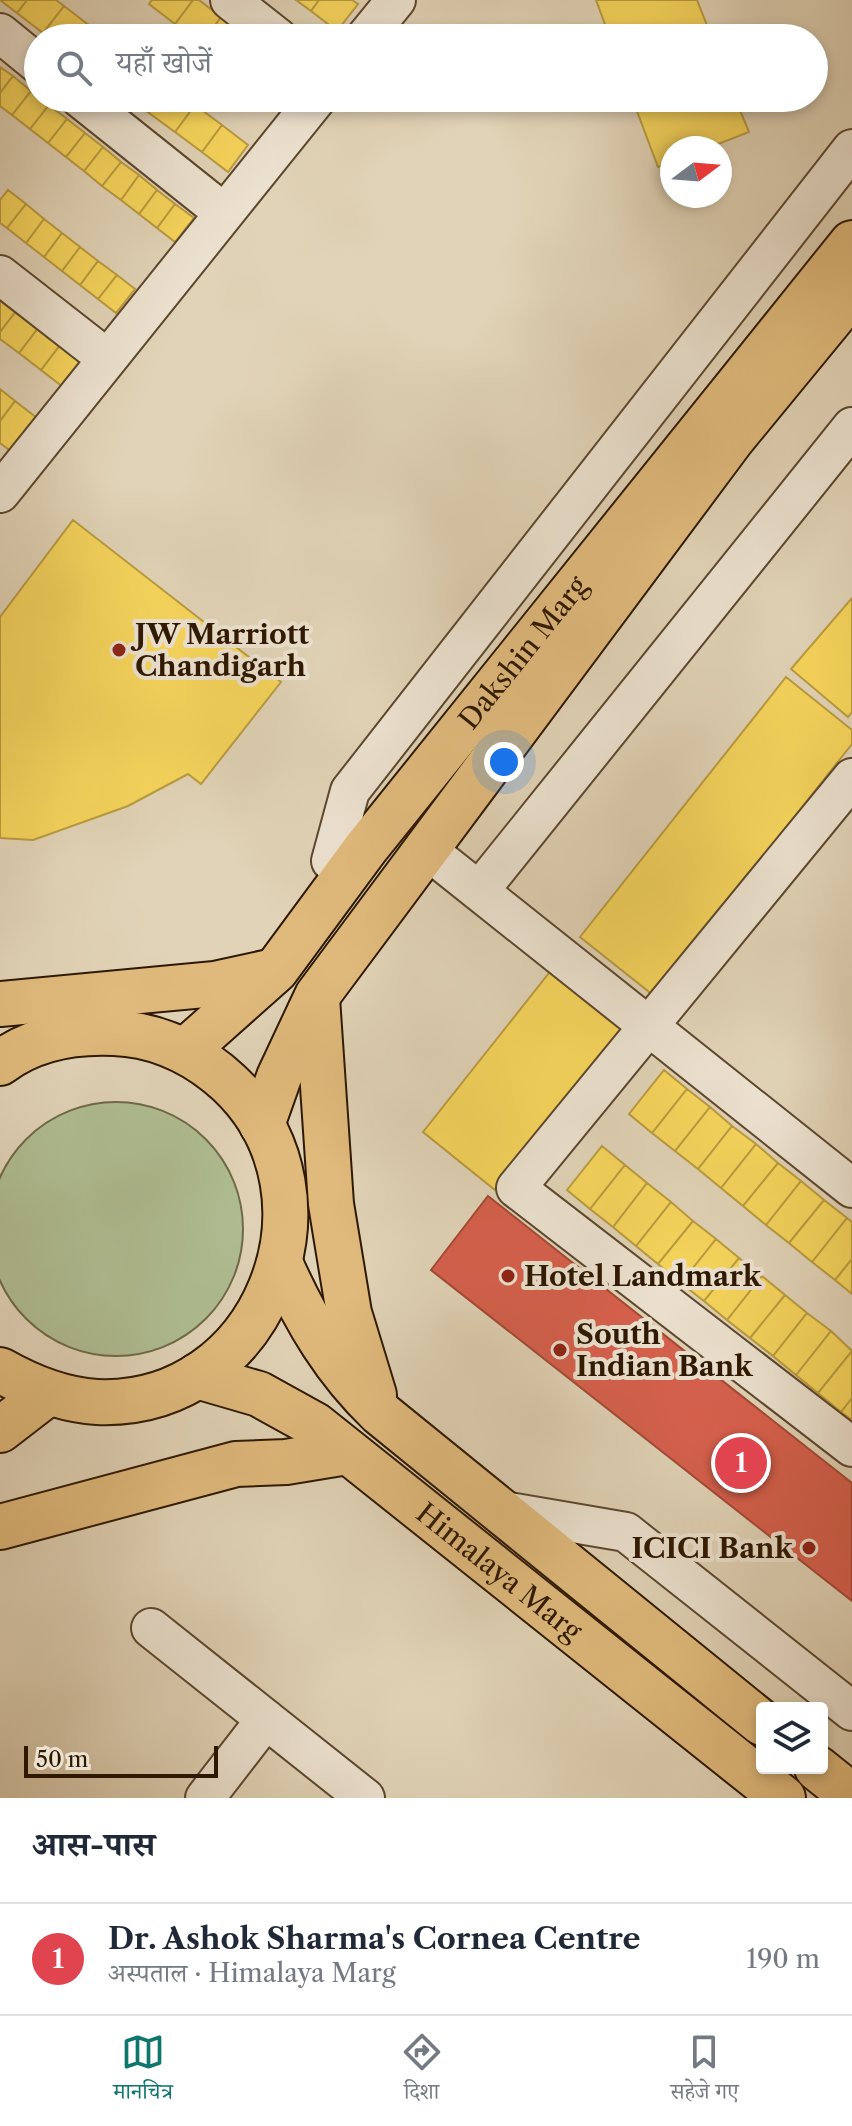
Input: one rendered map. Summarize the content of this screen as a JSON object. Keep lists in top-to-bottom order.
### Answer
{
  "streets": {
    "main road": ["Dakshin Marg", "Himalaya Marg"]
  },
  "places": [
    "JW Marriott Chandigarh",
    "Hotel Landmark",
    "South Indian Bank",
    "ICICI Bank"
  ],
  "scale_bar": "50 m",
  "north": "right",
  "page": {
    "search": "यहाँ खोजें",
    "pins": "1",
    "scale": "50 m",
    "heading": "आस-पास",
    "list": [
      {
        "mark": "1",
        "name": "Dr. Ashok Sharma's Cornea Centre",
        "note": "अस्पताल · Himalaya Marg",
        "value": "190 m"
      }
    ],
    "nav": ["मानचित्र", "दिशा", "सहेजे गए"]
  }
}
